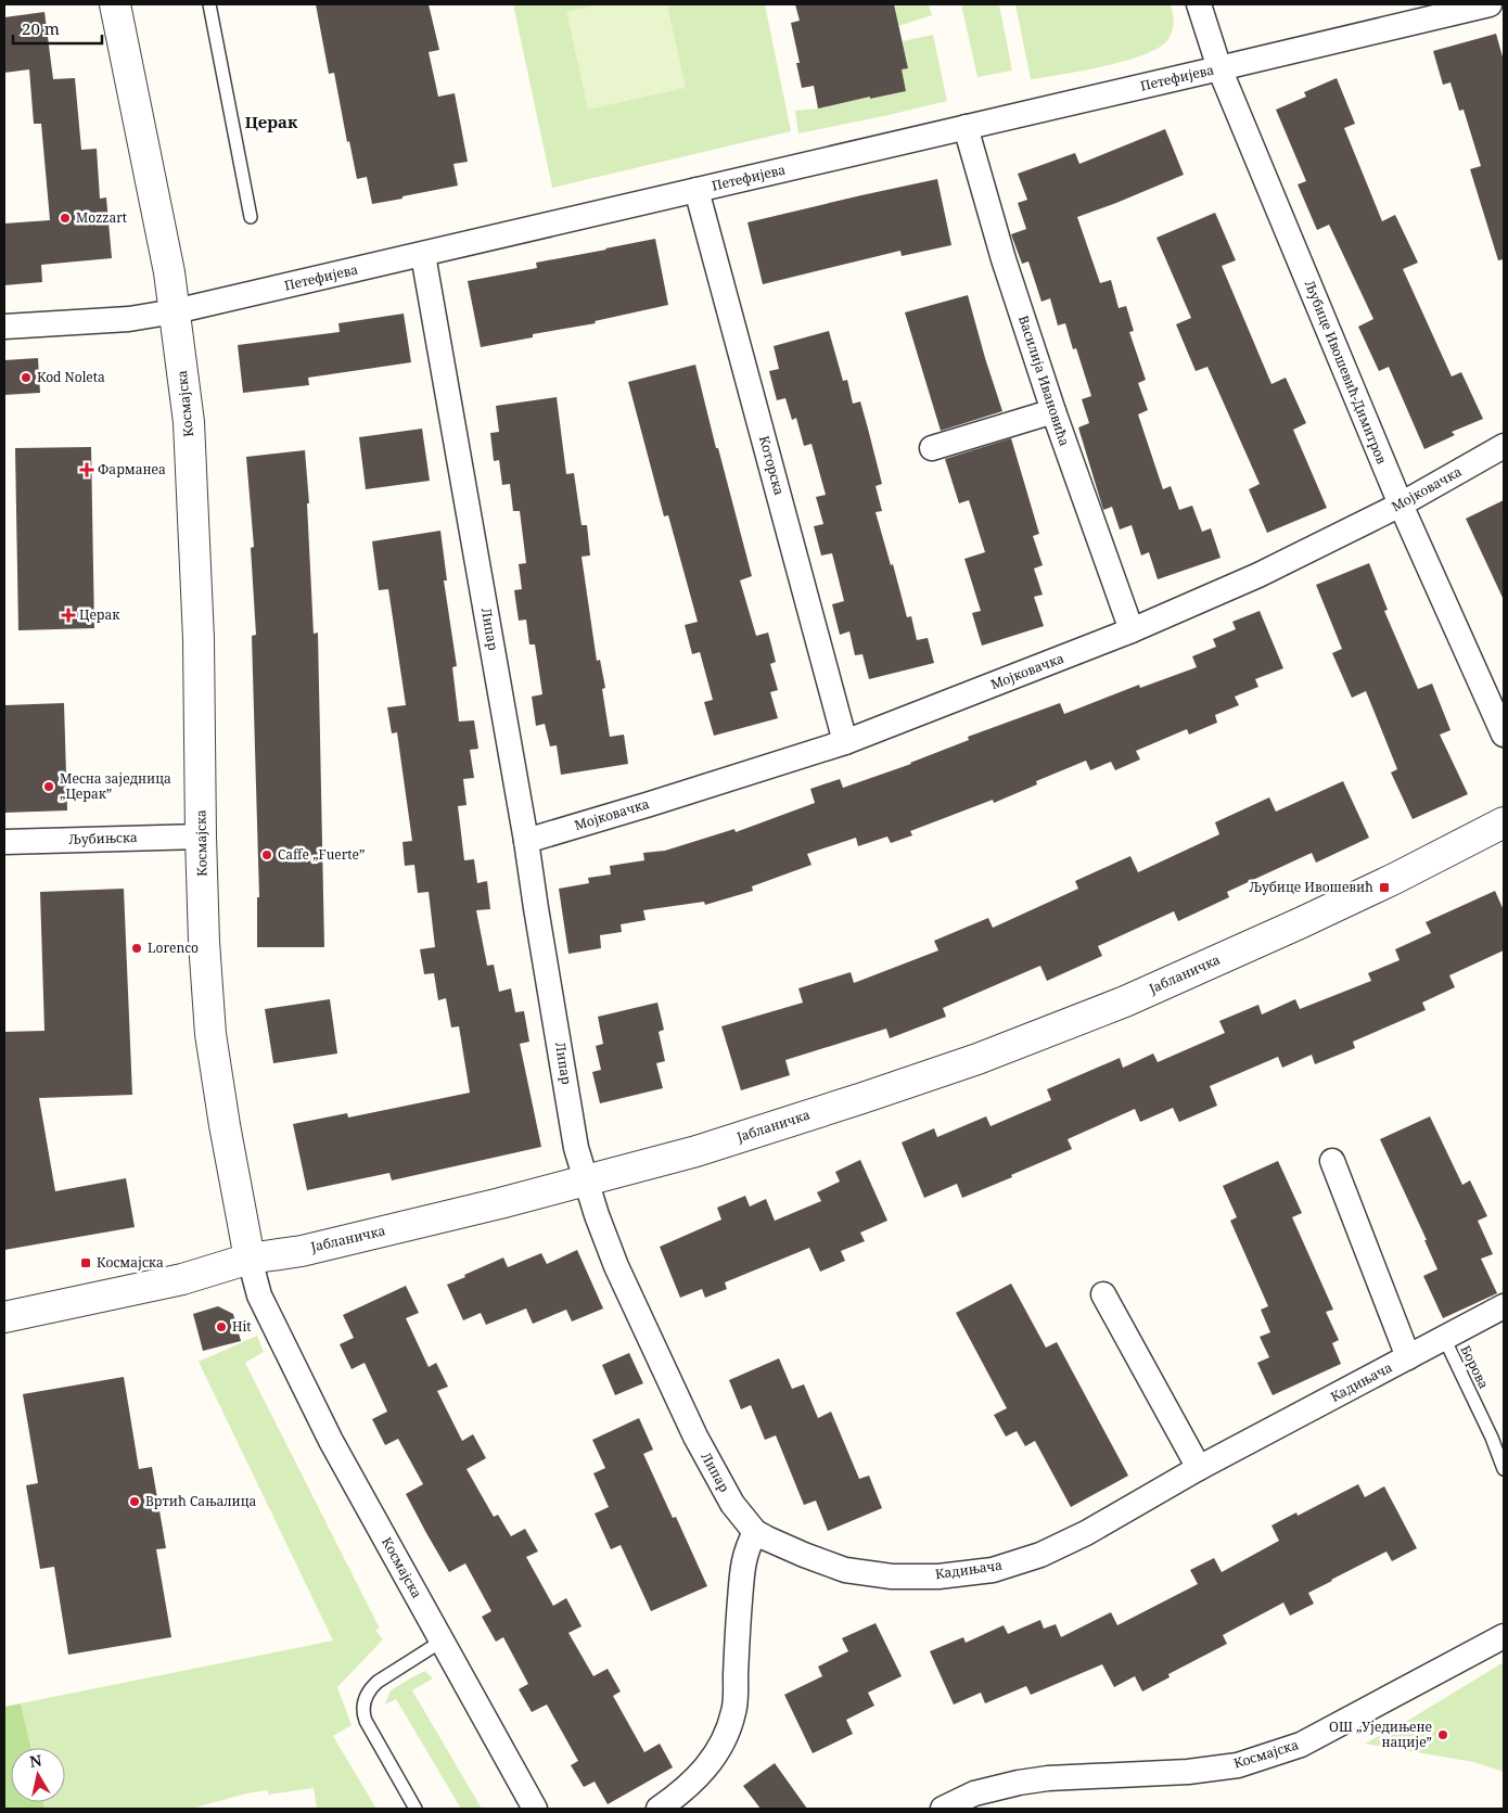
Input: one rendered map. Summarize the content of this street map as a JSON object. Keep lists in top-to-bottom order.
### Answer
{
  "streets": {
    "street": [
      "Петефијева",
      "Љубице Ивошевић-Димитров",
      "Василија Ивановића",
      "Космајска",
      "Которска",
      "Мојковачка",
      "Липар",
      "Љубињска",
      "Јабланичка",
      "Кадињача"
    ],
    "lane": ["Борова"]
  },
  "crossings": [
    ["Петефијева", "Љубице Ивошевић-Димитров"],
    ["Петефијева", "Василија Ивановића"],
    ["Петефијева", "Космајска"],
    ["Петефијева", "Которска"],
    ["Петефијева", "Липар"],
    ["Љубице Ивошевић-Димитров", "Мојковачка"],
    ["Василија Ивановића", "Мојковачка"],
    ["Космајска", "Љубињска"],
    ["Космајска", "Јабланичка"],
    ["Которска", "Мојковачка"],
    ["Мојковачка", "Липар"],
    ["Липар", "Јабланичка"],
    ["Липар", "Кадињача"],
    ["Борова", "Кадињача"]
  ],
  "districts": ["Церак"],
  "places": {
    "other": [
      "Mozzart",
      "Kod Noleta",
      "Месна заједница „Церак”",
      "Caffe „Fuerte”",
      "Lorenco",
      "Hit",
      "Вртић Сањалица",
      "ОШ „Уједињене нације”"
    ],
    "health": ["Фарманеа", "Церак"],
    "transit": ["Љубице Ивошевић", "Космајска"]
  },
  "scale_bar": "20 m",
  "north": "top"
}
